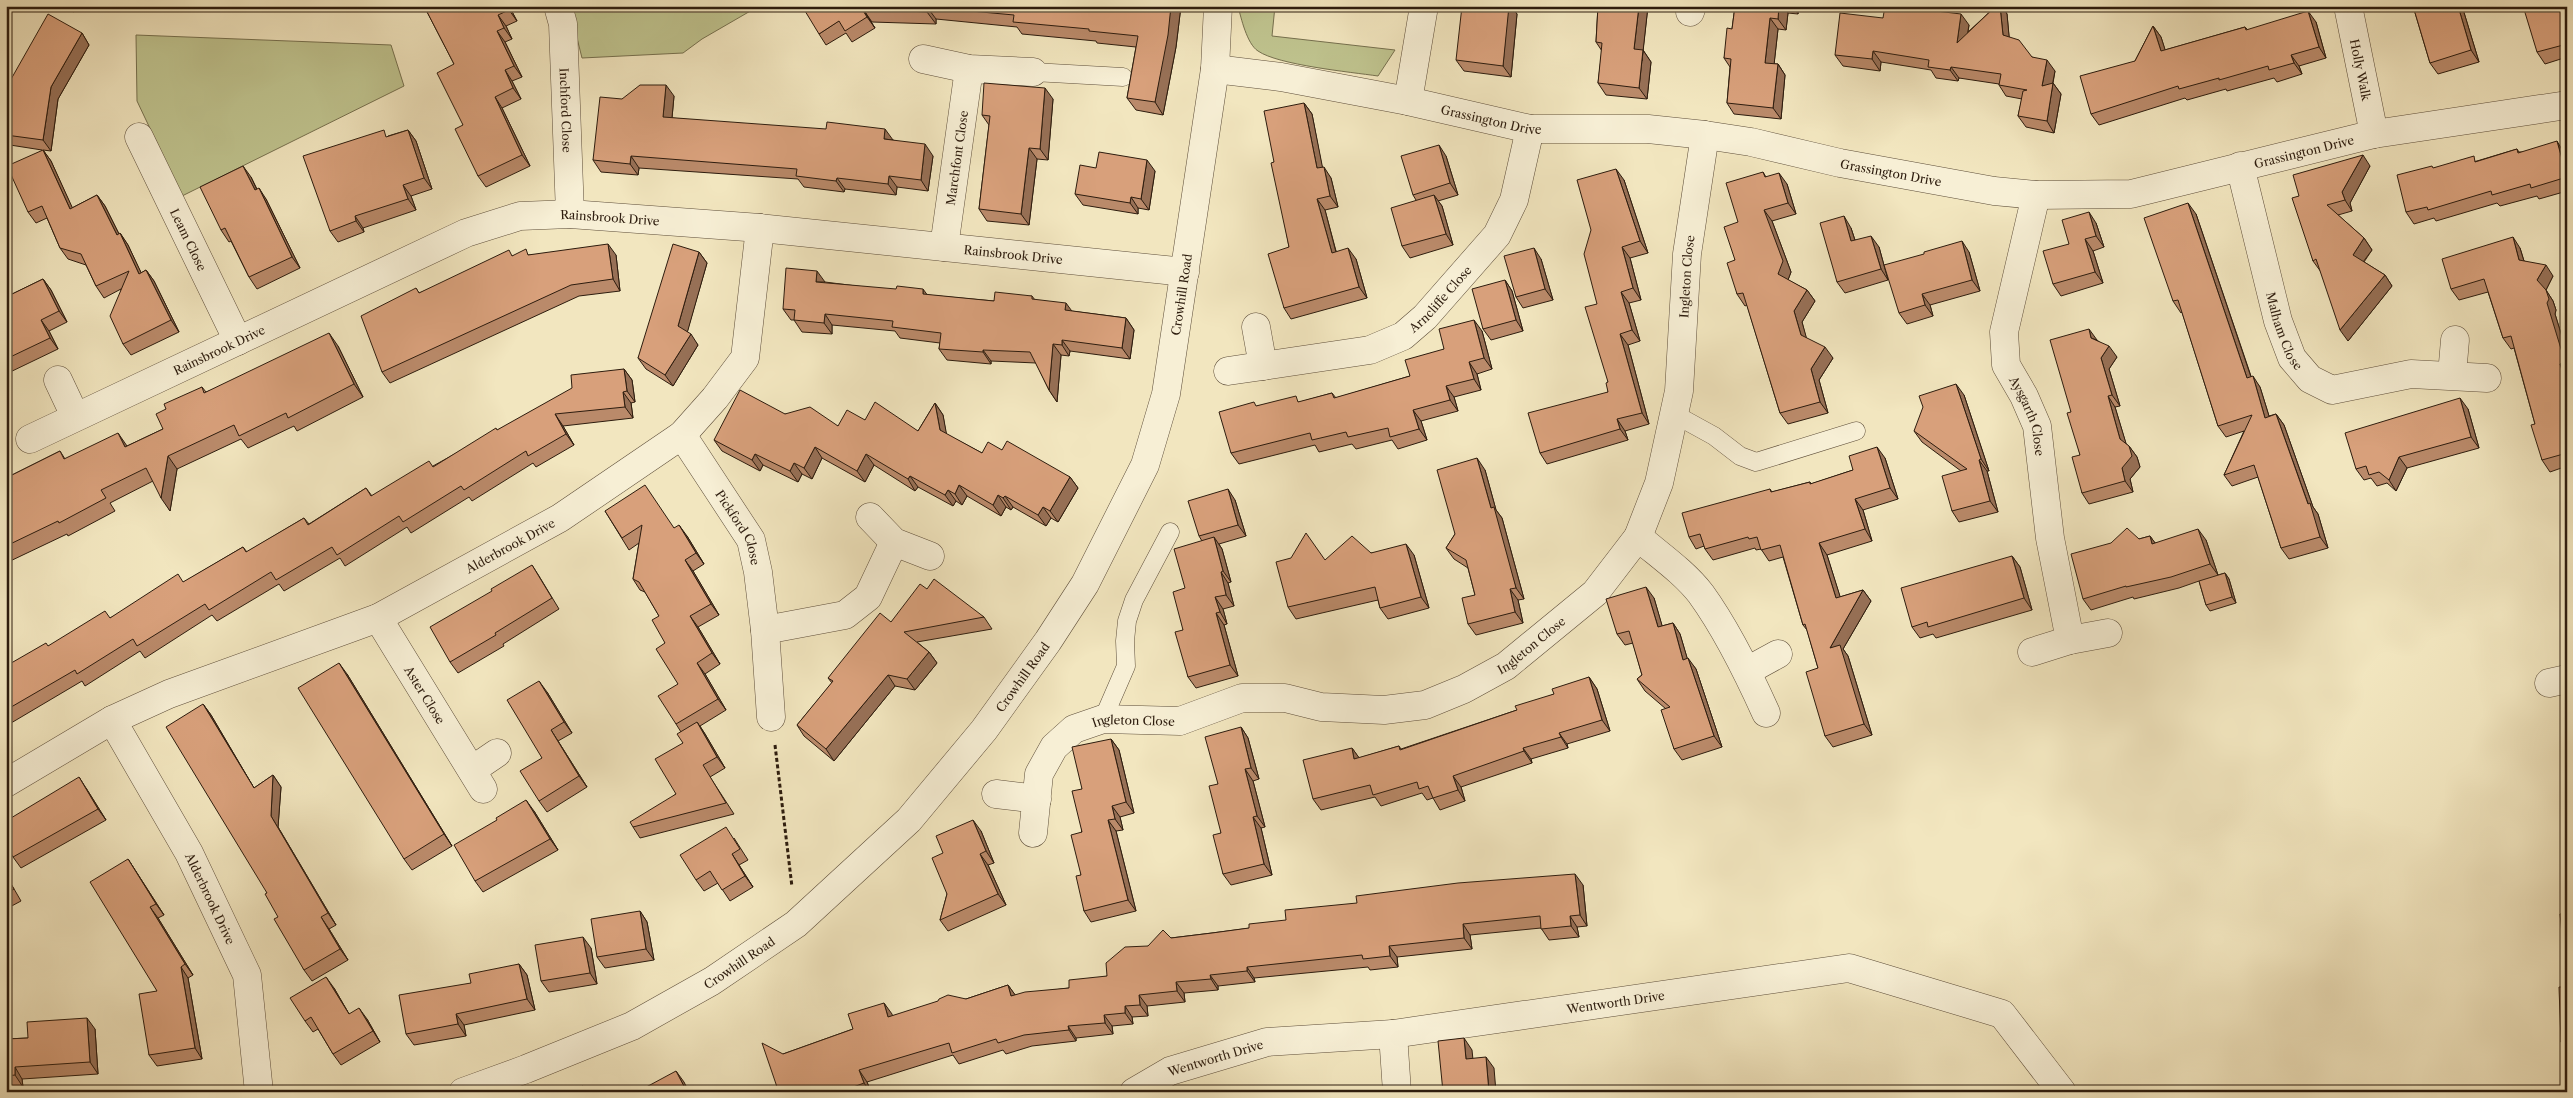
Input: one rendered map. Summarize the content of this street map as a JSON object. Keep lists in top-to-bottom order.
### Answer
{
  "streets": {
    "street": [
      "Holly Walk",
      "Inchford Close",
      "Grassington Drive",
      "Marchfont Close",
      "Rainsbrook Drive",
      "Leam Close",
      "Ingleton Close",
      "Crowhill Road",
      "Arncliffe Close",
      "Malham Close",
      "Aysgarth Close",
      "Pickford Close",
      "Alderbrook Drive",
      "Aster Close",
      "Wentworth Drive"
    ]
  },
  "crossings": [
    ["Holly Walk", "Grassington Drive"],
    ["Inchford Close", "Rainsbrook Drive"],
    ["Grassington Drive", "Ingleton Close"],
    ["Grassington Drive", "Crowhill Road"],
    ["Grassington Drive", "Arncliffe Close"],
    ["Grassington Drive", "Malham Close"],
    ["Grassington Drive", "Aysgarth Close"],
    ["Marchfont Close", "Rainsbrook Drive"],
    ["Rainsbrook Drive", "Leam Close"],
    ["Rainsbrook Drive", "Crowhill Road"],
    ["Rainsbrook Drive", "Alderbrook Drive"],
    ["Pickford Close", "Alderbrook Drive"],
    ["Alderbrook Drive", "Aster Close"]
  ]
}
